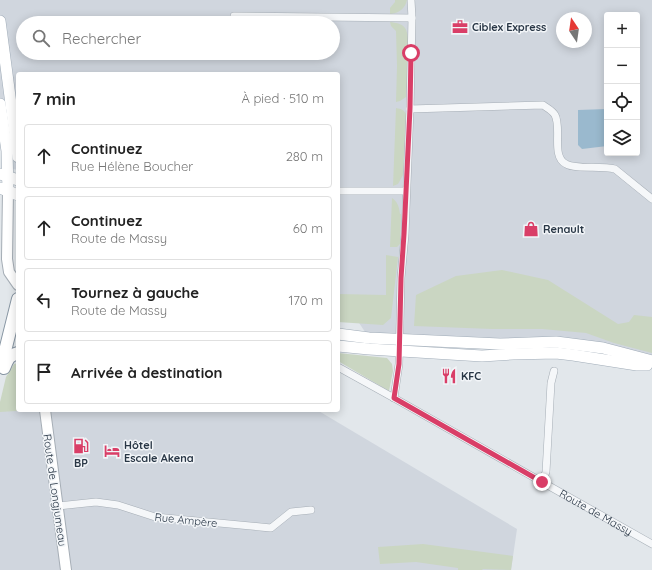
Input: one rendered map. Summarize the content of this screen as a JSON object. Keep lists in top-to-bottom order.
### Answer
{
  "streets": {
    "street": ["Route de Longjumeau", "Route de Massy", "Rue Ampère"]
  },
  "crossings": [
    ["Route de Longjumeau", "Rue Ampère"]
  ],
  "places": {
    "office": ["Ciblex Express"],
    "shop": ["Renault"],
    "restaurant": ["KFC"],
    "fuel station": ["BP"],
    "hotel": ["Hôtel Escale Akena"]
  },
  "north": "top",
  "page": {
    "map_buttons": ["+", "−"],
    "search": "Rechercher",
    "heading": ["7 min", "À pied · 510 m"],
    "list": [
      ["Continuez", "Rue Hélène Boucher", "280 m"],
      ["Continuez", "Route de Massy", "60 m"],
      ["Tournez à gauche", "Route de Massy", "170 m"],
      "Arrivée à destination"
    ]
  }
}
